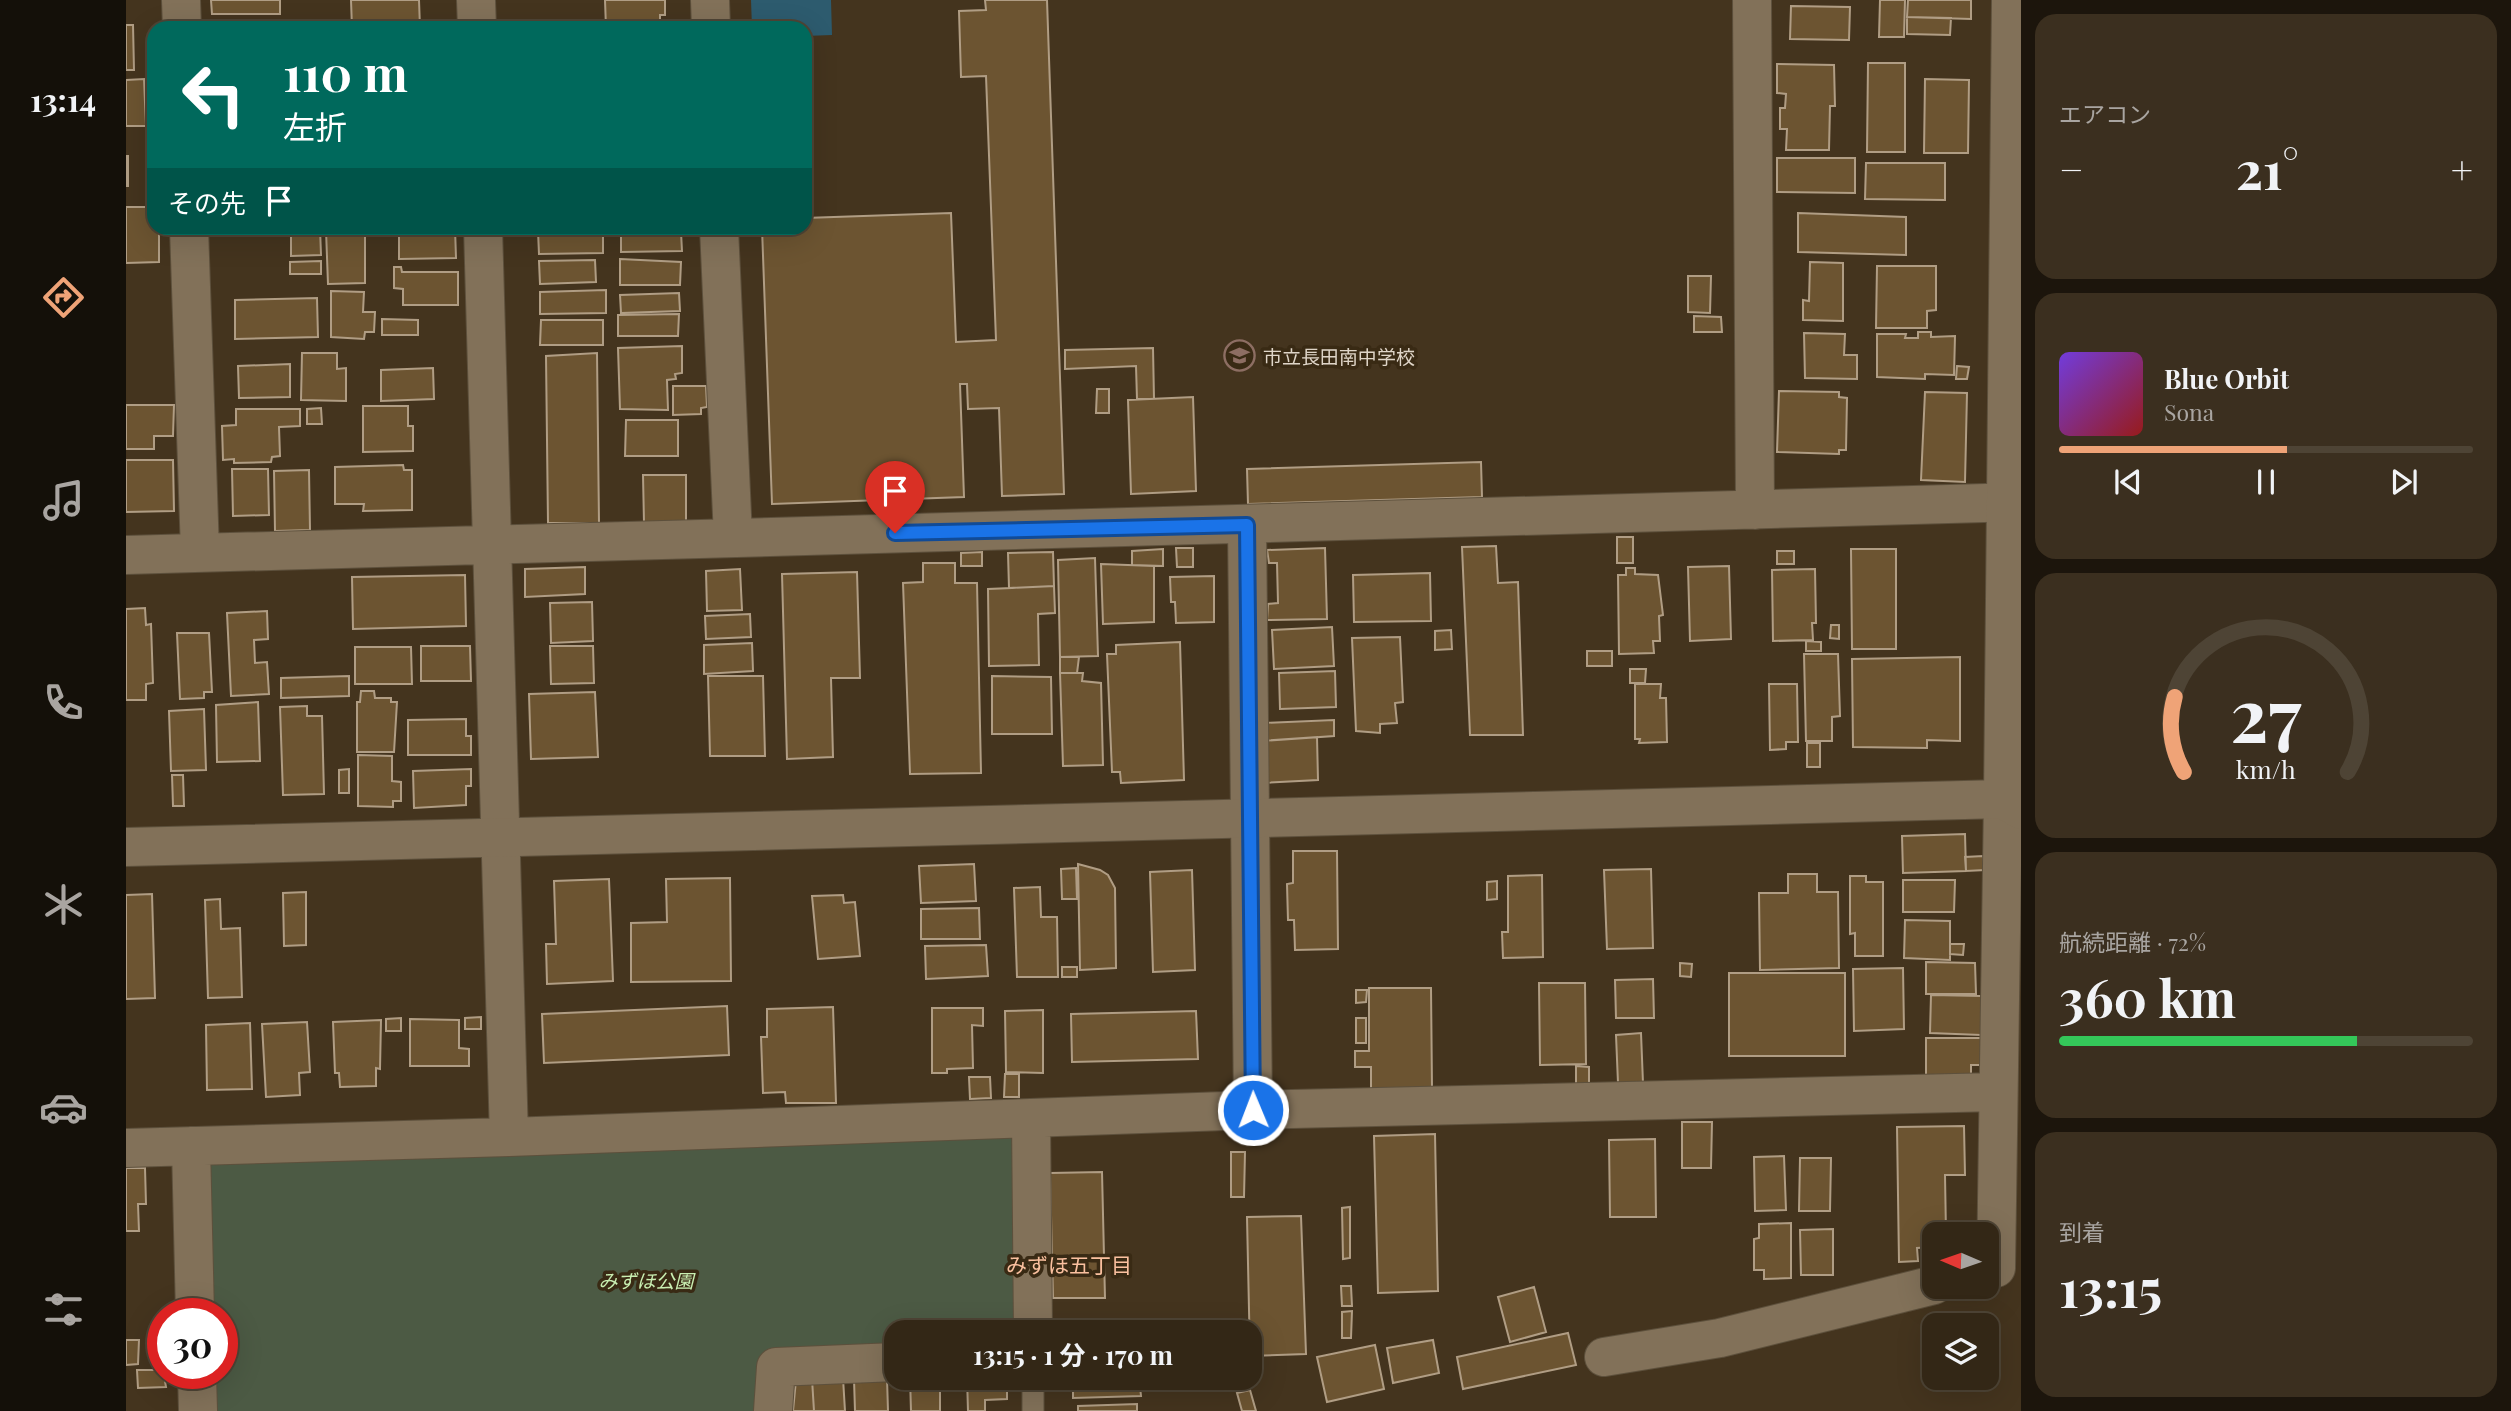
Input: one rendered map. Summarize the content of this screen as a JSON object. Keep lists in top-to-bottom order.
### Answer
{
  "districts": ["みずほ五丁目"],
  "parks": ["みずほ公園"],
  "places": {
    "school or university": ["市立長田南中学校"]
  },
  "north": "left",
  "page": {
    "tabs": "13:14",
    "tile": [
      "エアコン",
      ["航続距離 · 72%", "360 km"],
      ["到着", "13:15"]
    ],
    "turn": ["110 m", "左折"],
    "heat": ["−", "21°", "+"],
    "then": "その先",
    "song": ["Blue Orbit", "Sona"],
    "limit": "30",
    "trip": "13:15 · 1 分 · 170 m",
    "gauge": ["27", "km/h"]
  }
}
